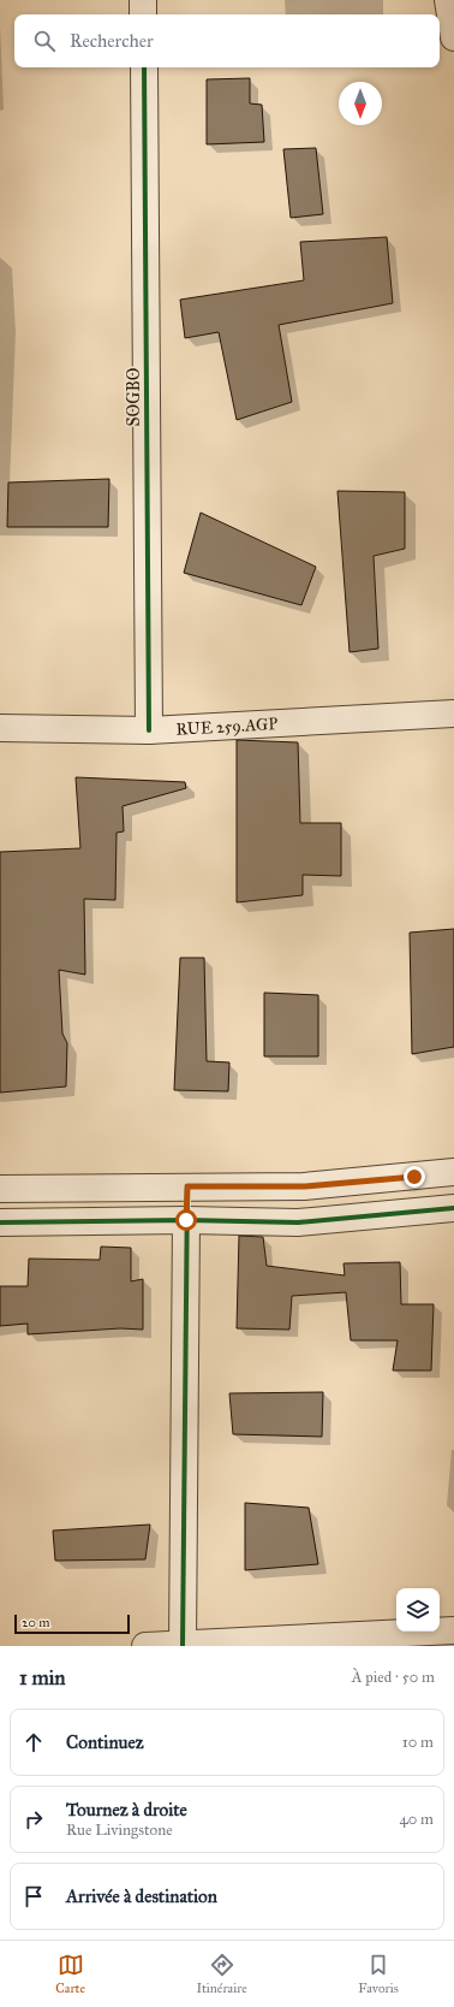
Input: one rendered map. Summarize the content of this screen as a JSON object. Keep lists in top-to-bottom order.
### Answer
{
  "streets": {
    "street": ["SOGBO", "RUE 259.AGP"]
  },
  "crossings": [
    ["SOGBO", "RUE 259.AGP"]
  ],
  "scale_bar": "20 m",
  "north": "bottom",
  "page": {
    "search": "Rechercher",
    "scale": "20 m",
    "heading": ["1 min", "À pied · 50 m"],
    "list": [
      ["Continuez", "10 m"],
      ["Tournez à droite", "Rue Livingstone", "40 m"],
      "Arrivée à destination"
    ],
    "nav": ["Carte", "Itinéraire", "Favoris"]
  }
}
